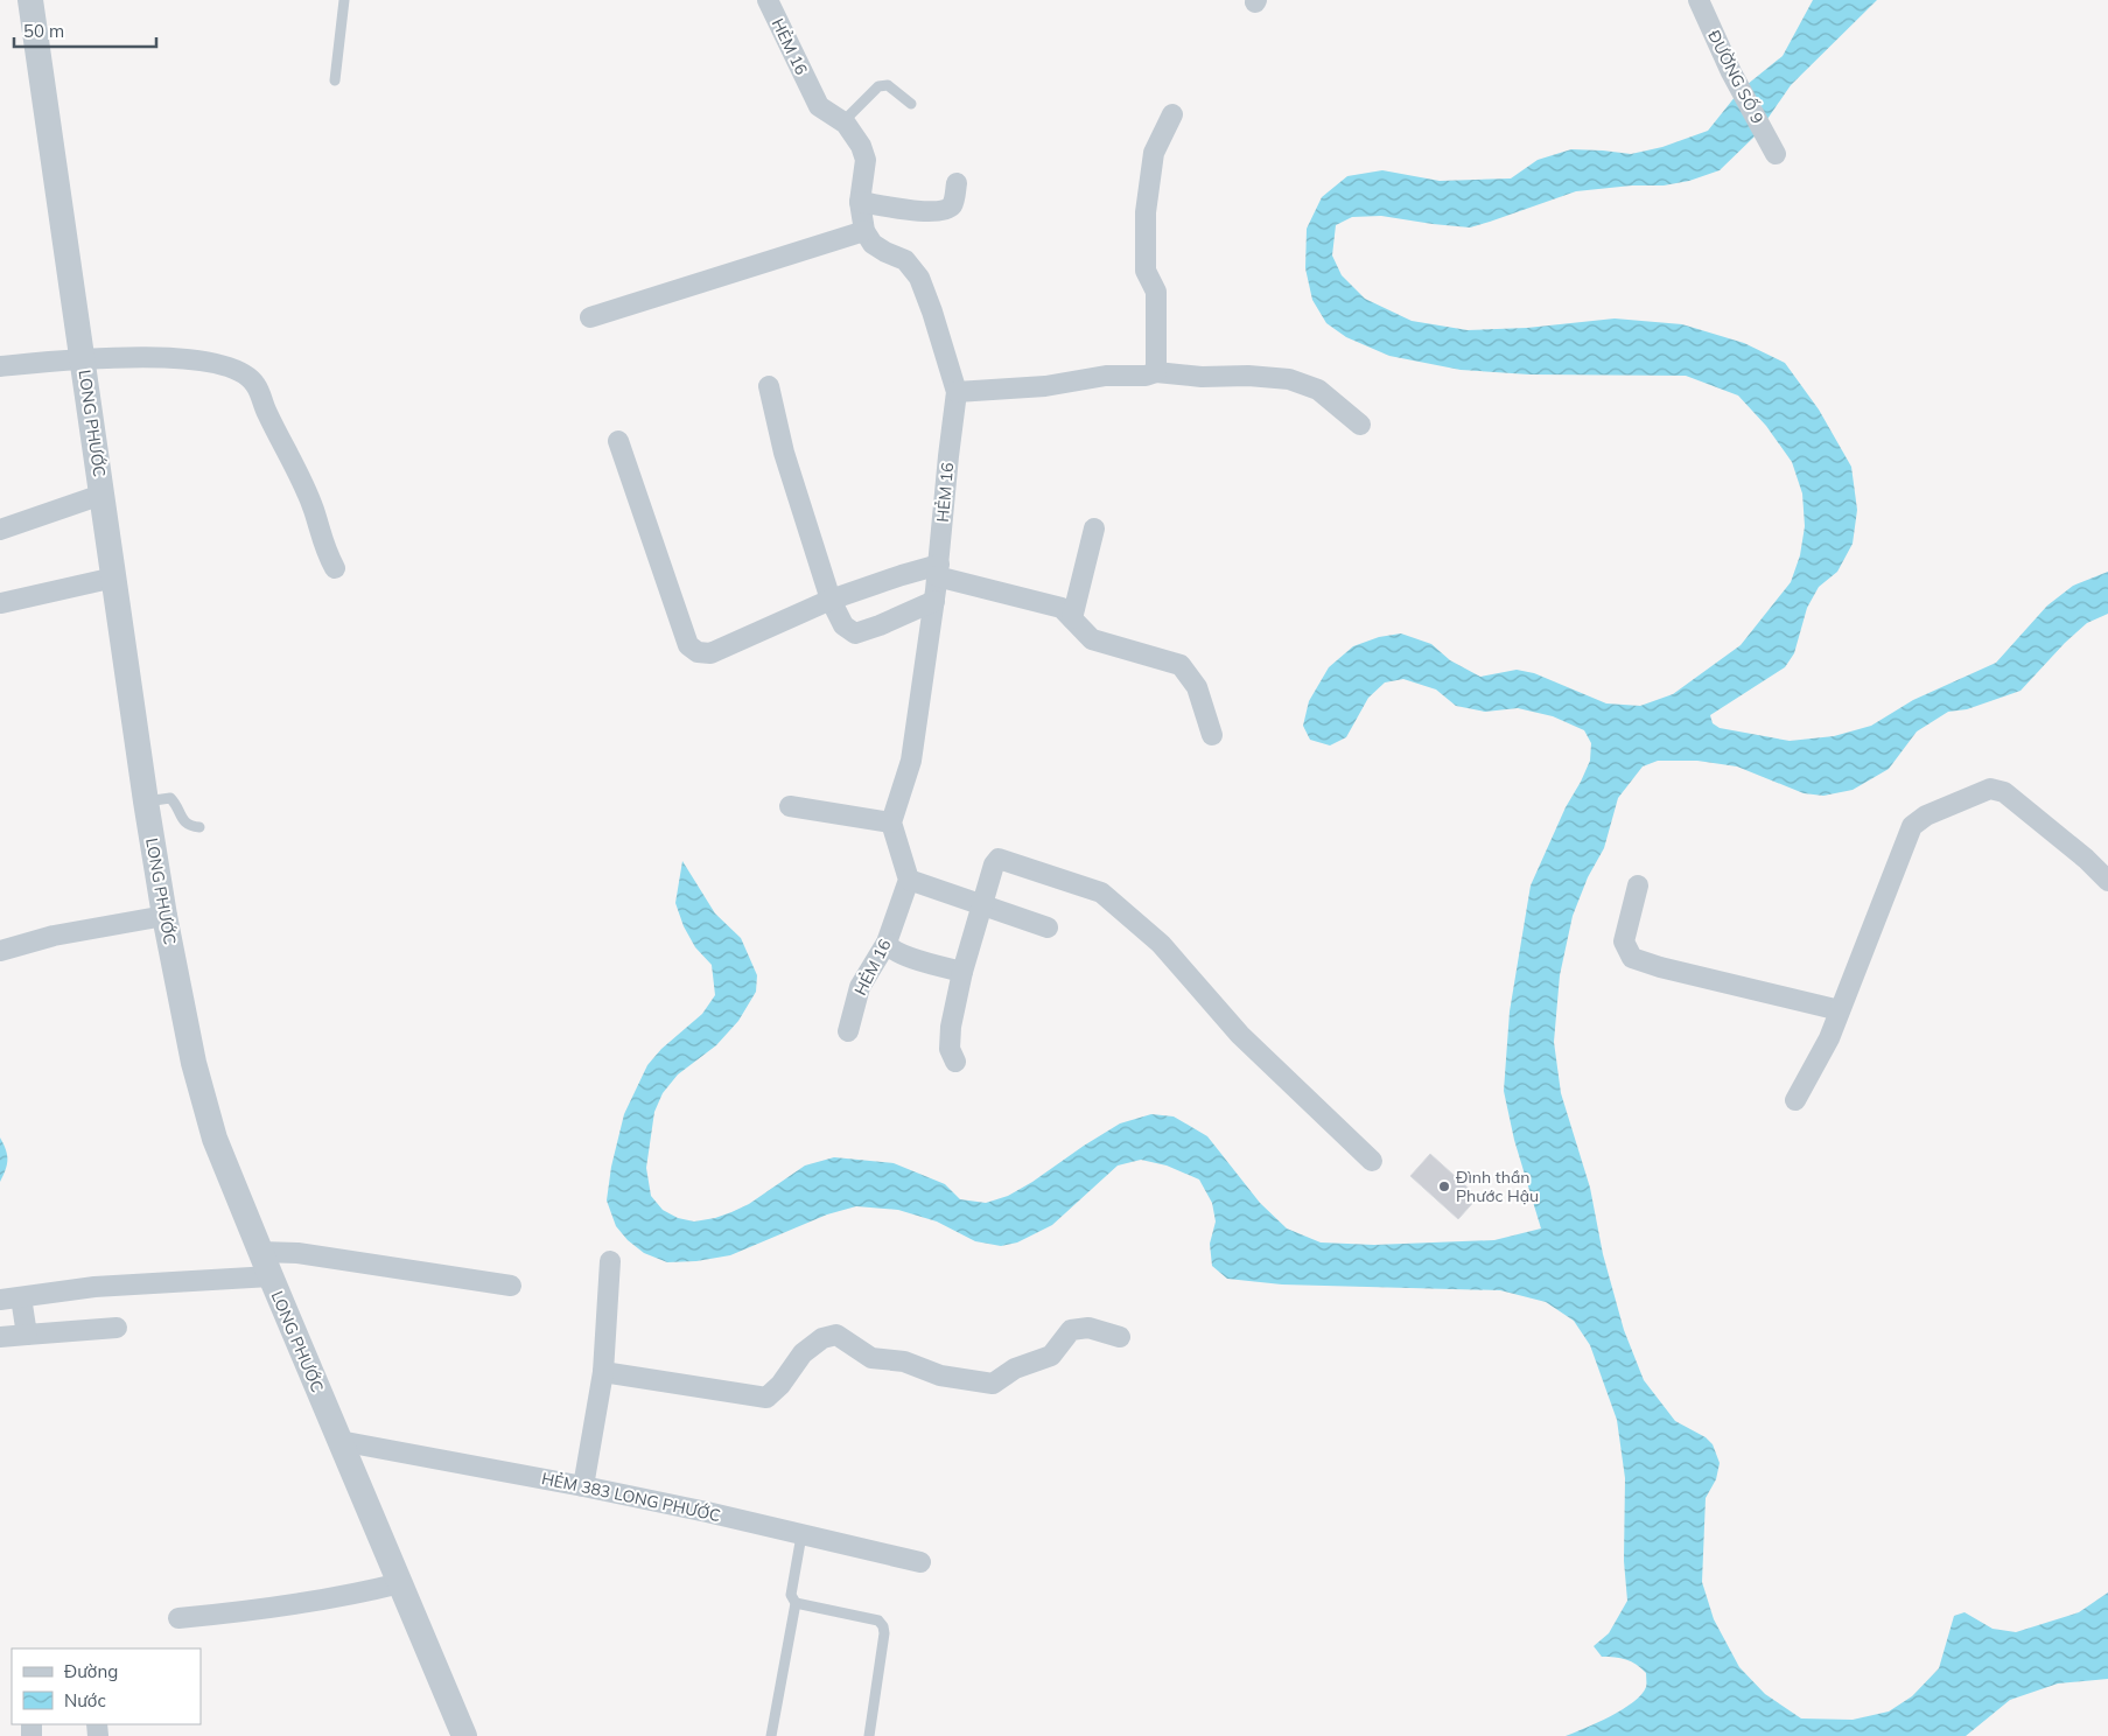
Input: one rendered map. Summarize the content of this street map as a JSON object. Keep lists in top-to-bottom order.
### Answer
{
  "streets": {
    "street": [
      "HẺM 16",
      "ĐƯỜNG SỐ 9",
      "LONG PHƯỚC",
      "HẺM 383 LONG PHƯỚC"
    ]
  },
  "crossings": [
    ["LONG PHƯỚC", "HẺM 383 LONG PHƯỚC"]
  ],
  "places": ["Đình thần Phước Hậu"],
  "legend": ["Đường", "Nước"],
  "scale_bar": "50 m"
}
